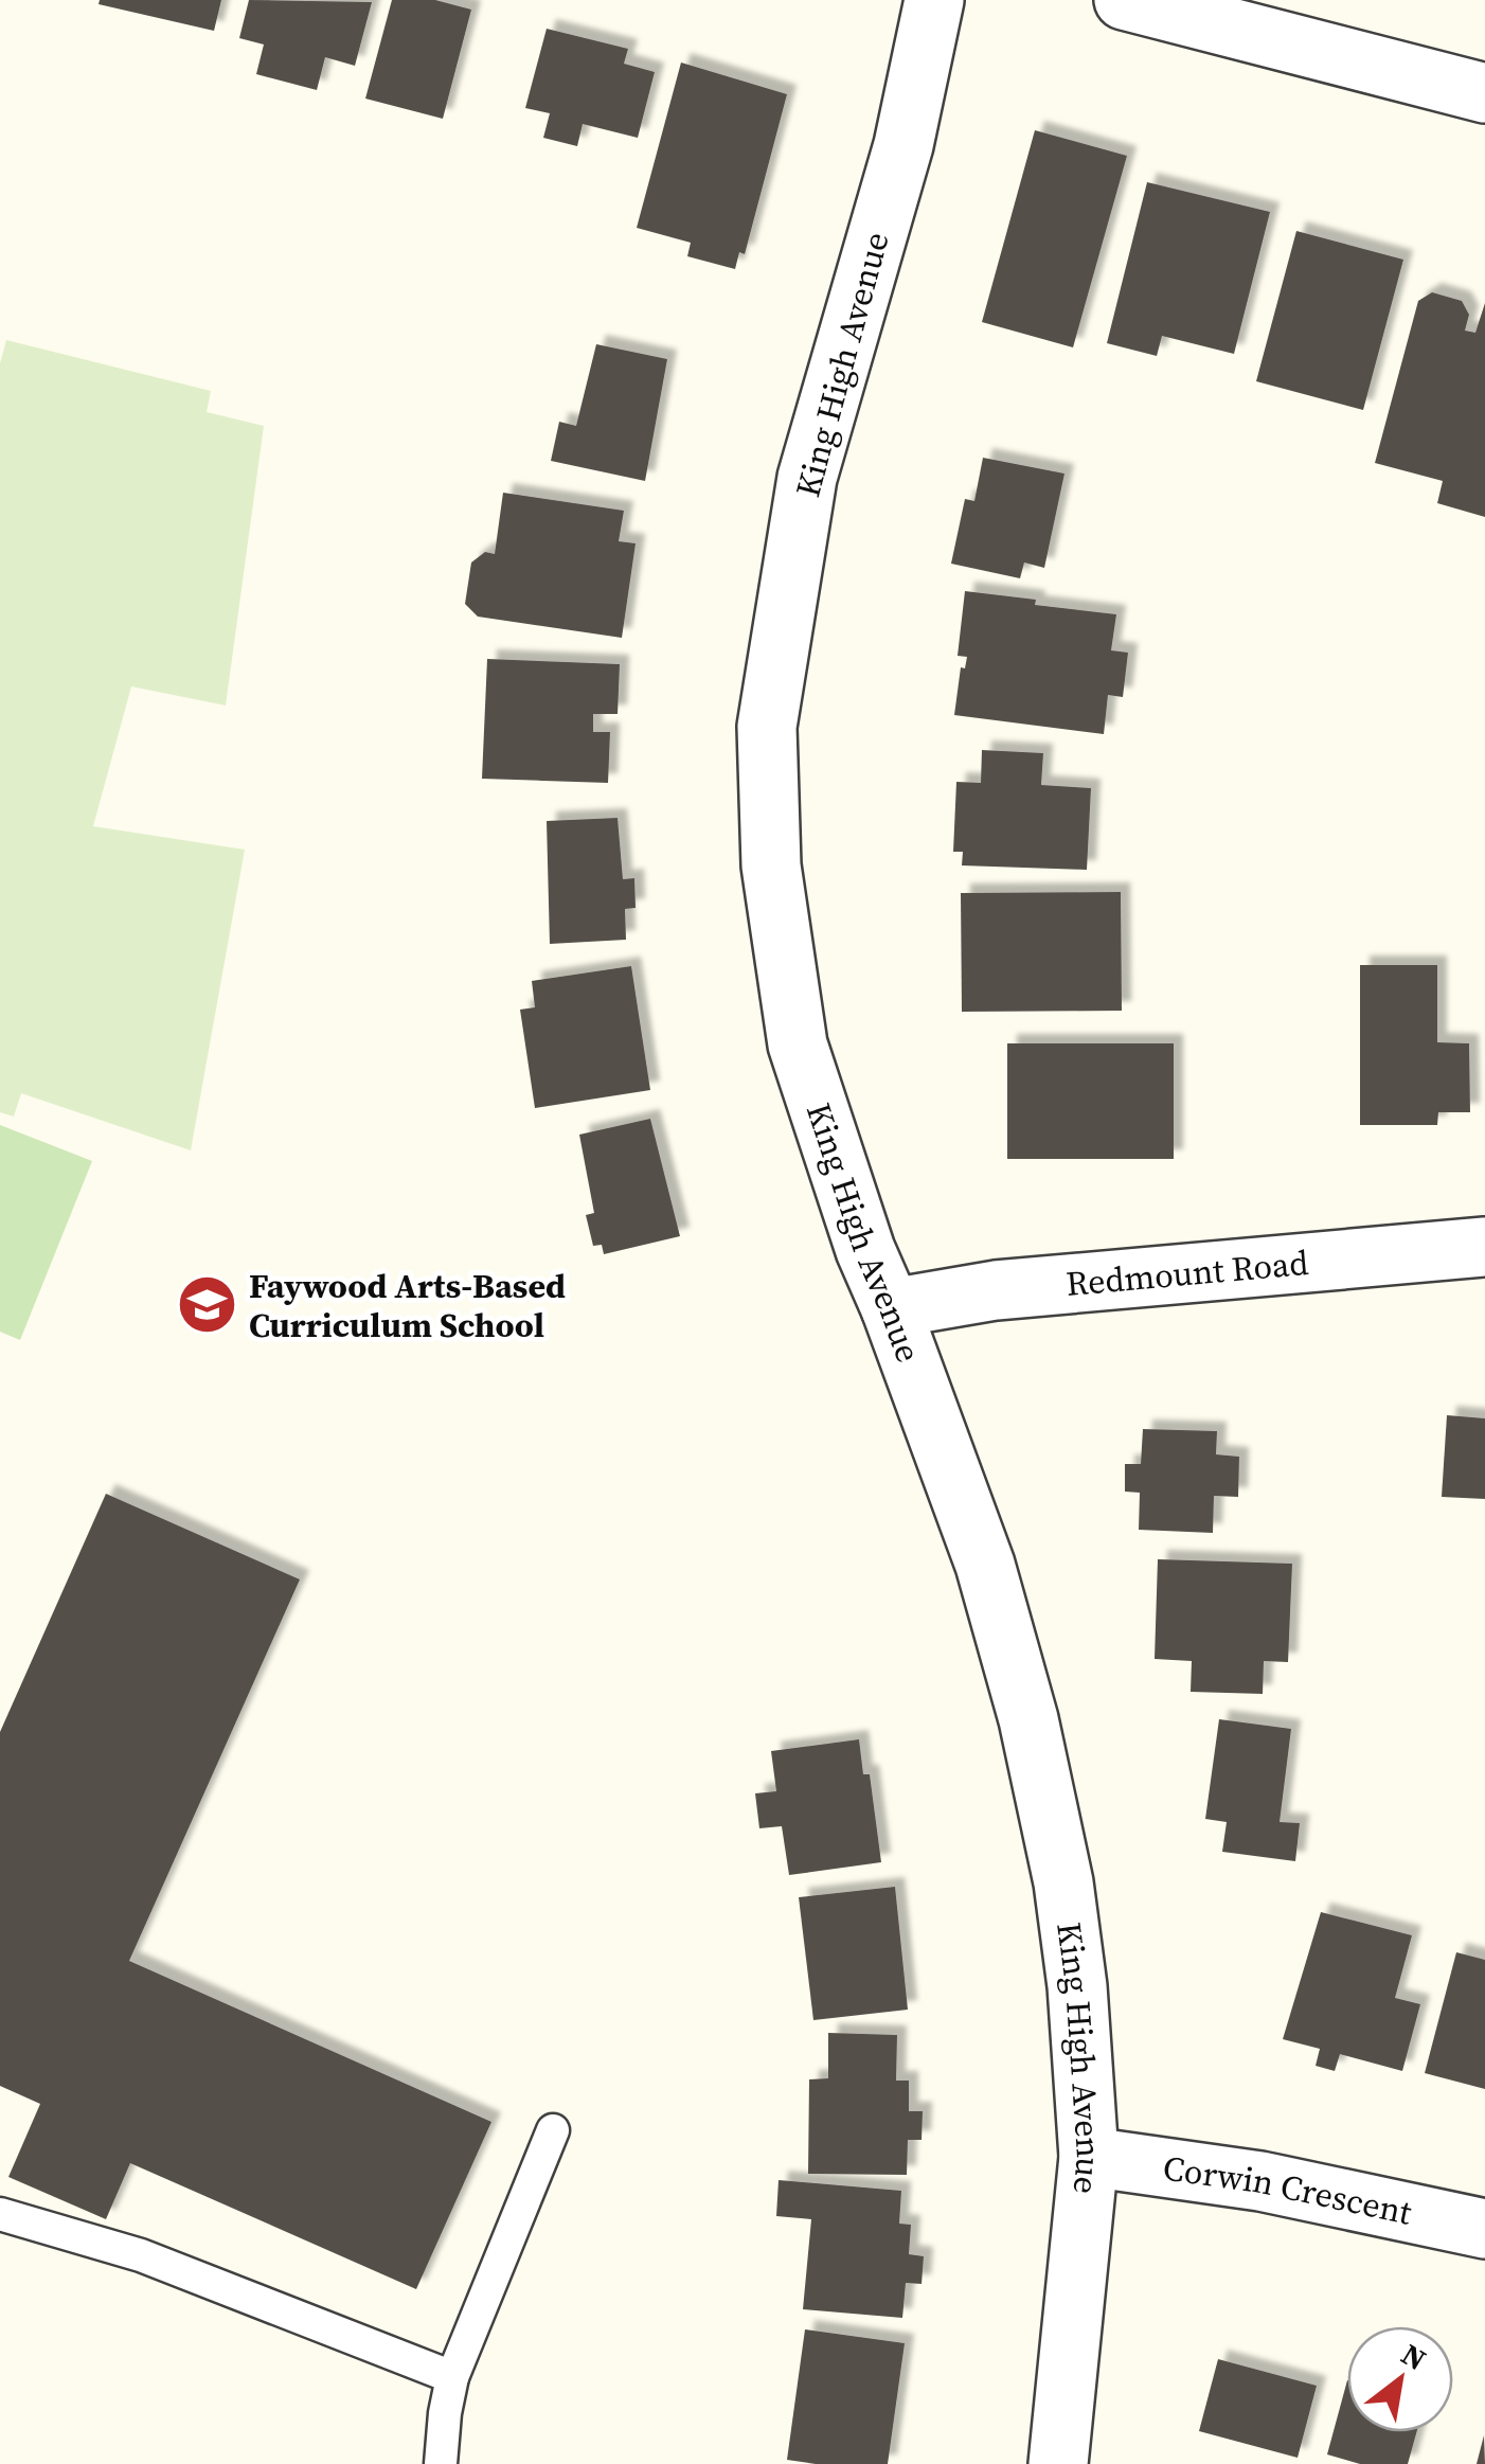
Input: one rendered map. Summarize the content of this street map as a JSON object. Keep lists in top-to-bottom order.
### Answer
{
  "streets": {
    "street": ["King High Avenue", "Redmount Road", "Corwin Crescent"]
  },
  "crossings": [
    ["King High Avenue", "Redmount Road"],
    ["King High Avenue", "Corwin Crescent"]
  ],
  "places": {
    "school or university": ["Faywood Arts-Based Curriculum School"]
  },
  "north": "top right"
}
